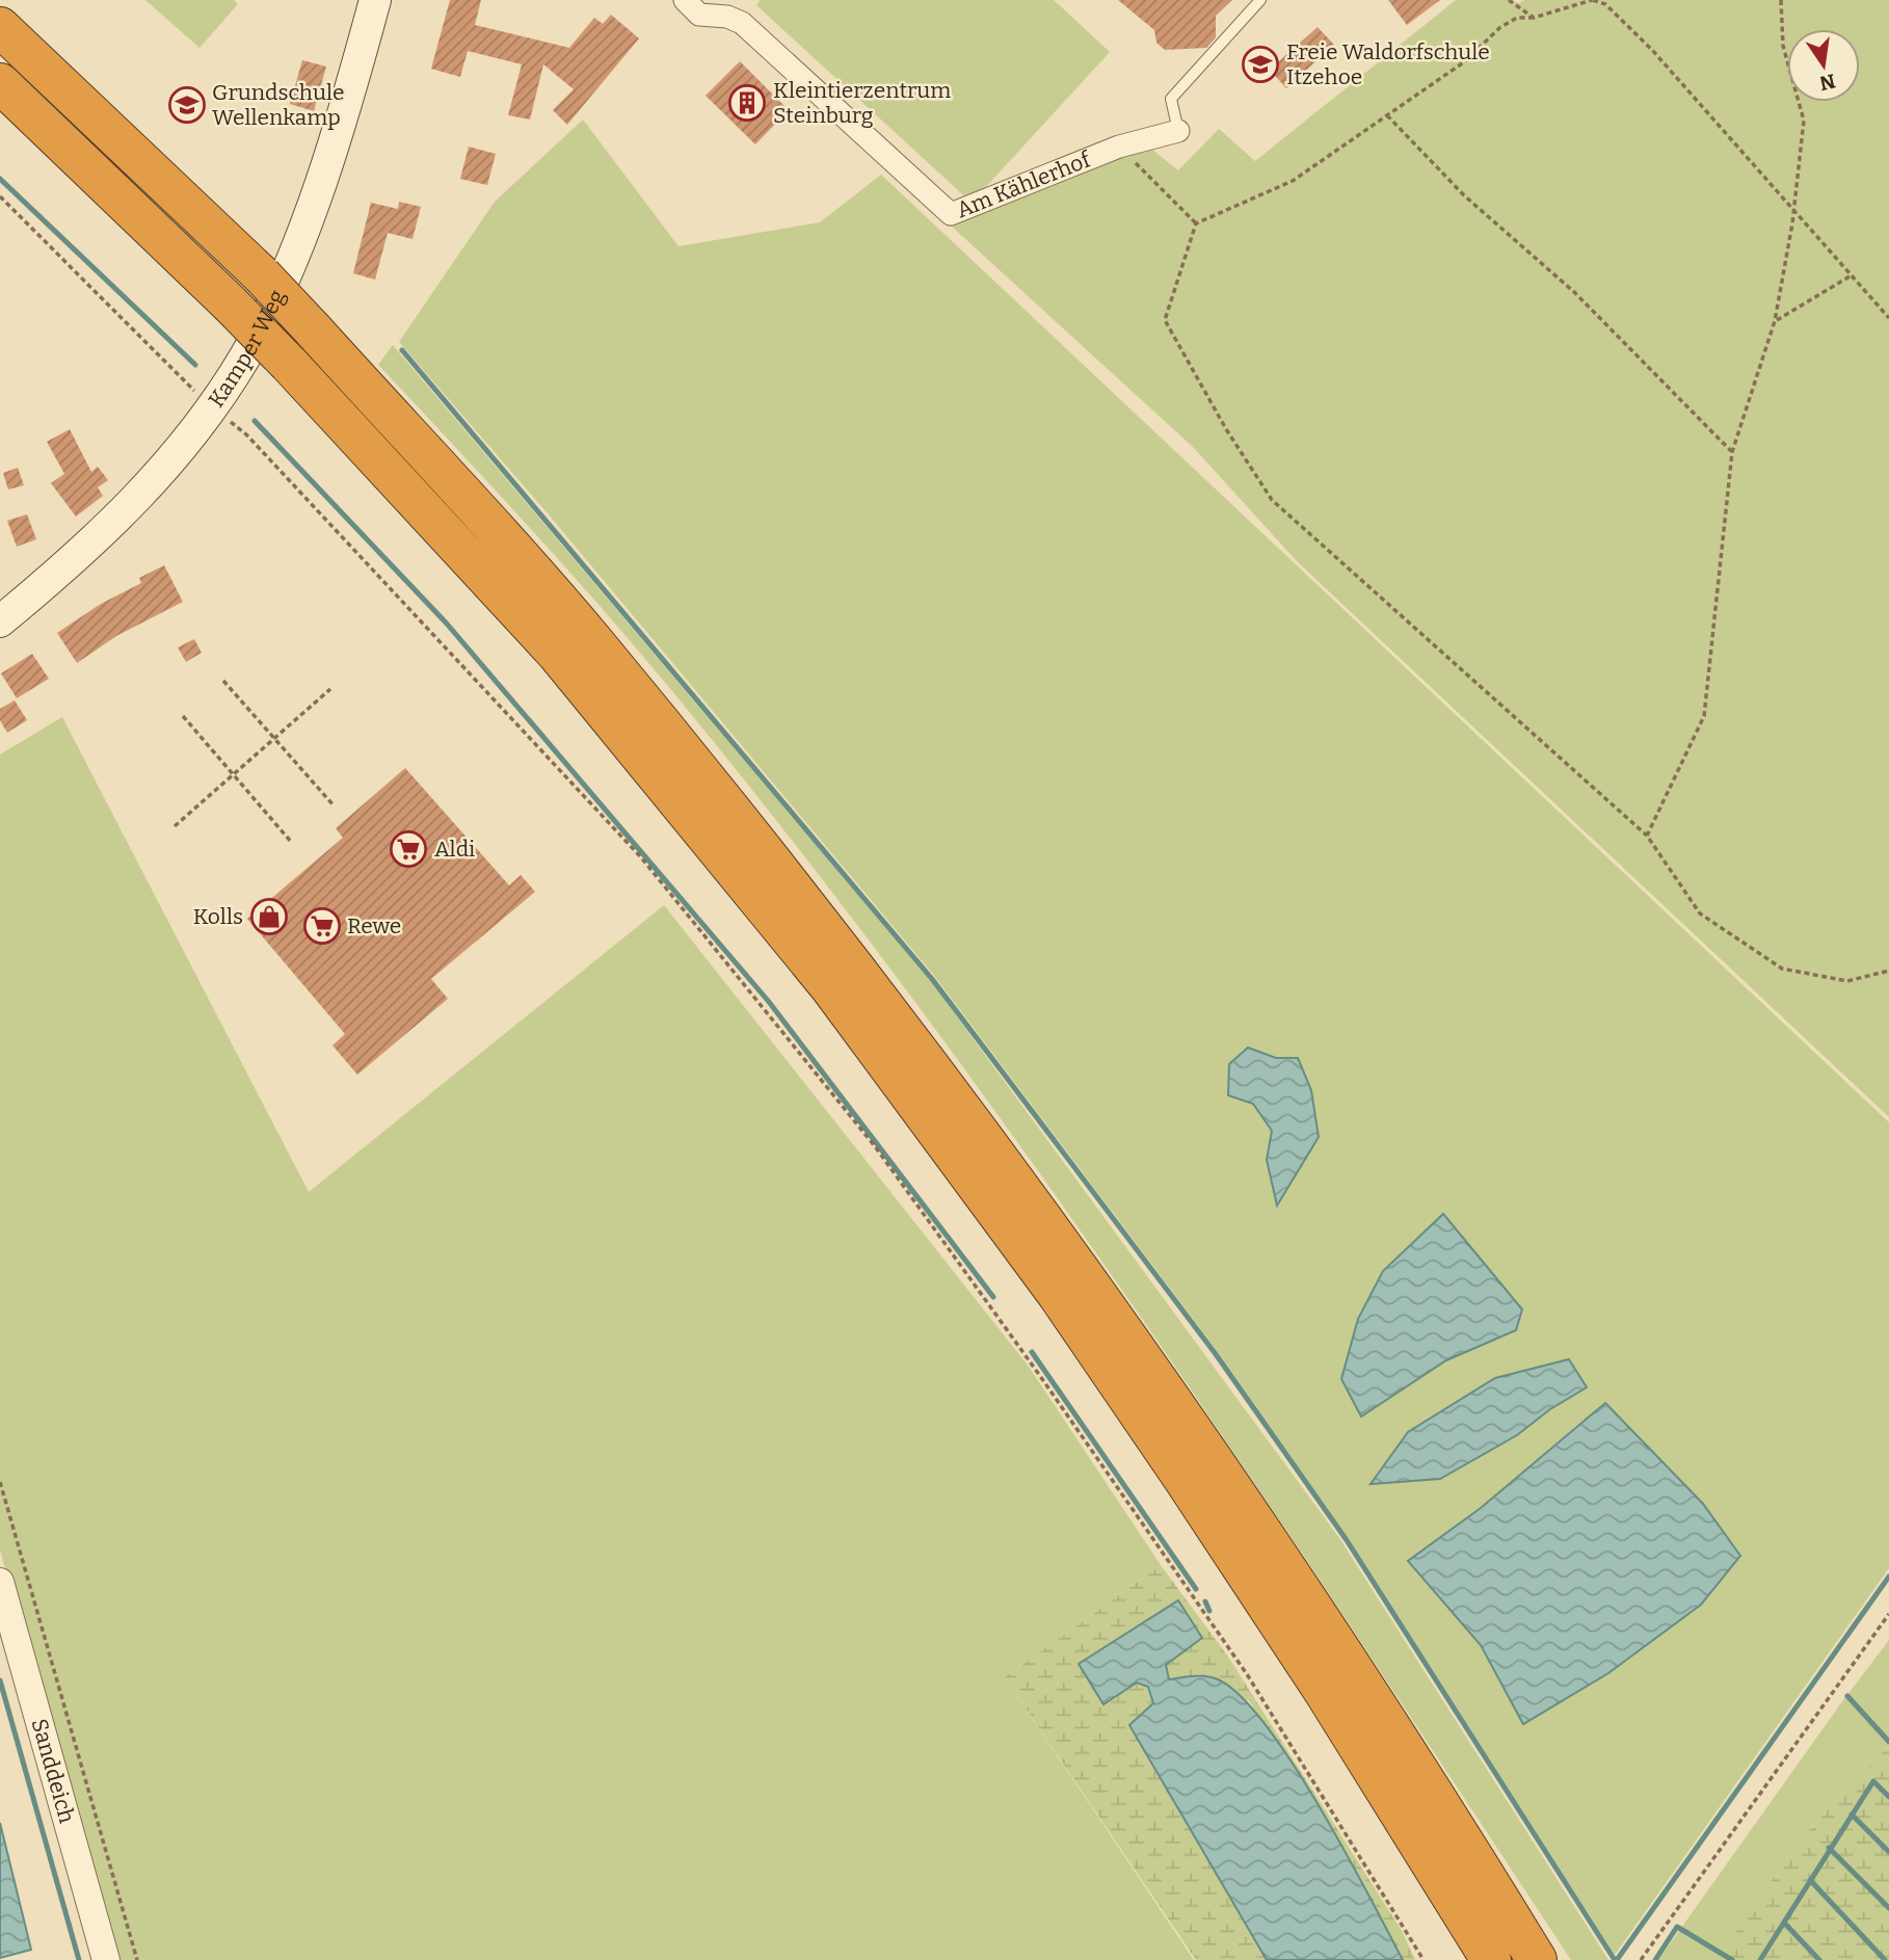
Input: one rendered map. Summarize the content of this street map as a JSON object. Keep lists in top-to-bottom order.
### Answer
{
  "streets": {
    "main road": ["Kamper Weg"],
    "street": ["Am Kählerhof", "Sanddeich"]
  },
  "places": {
    "school or university": ["Freie Waldorfschule Itzehoe", "Grundschule Wellenkamp"],
    "building": ["Kleintierzentrum Steinburg"],
    "supermarket": ["Aldi", "Rewe"],
    "shop": ["Kolls"]
  },
  "north": "bottom"
}
